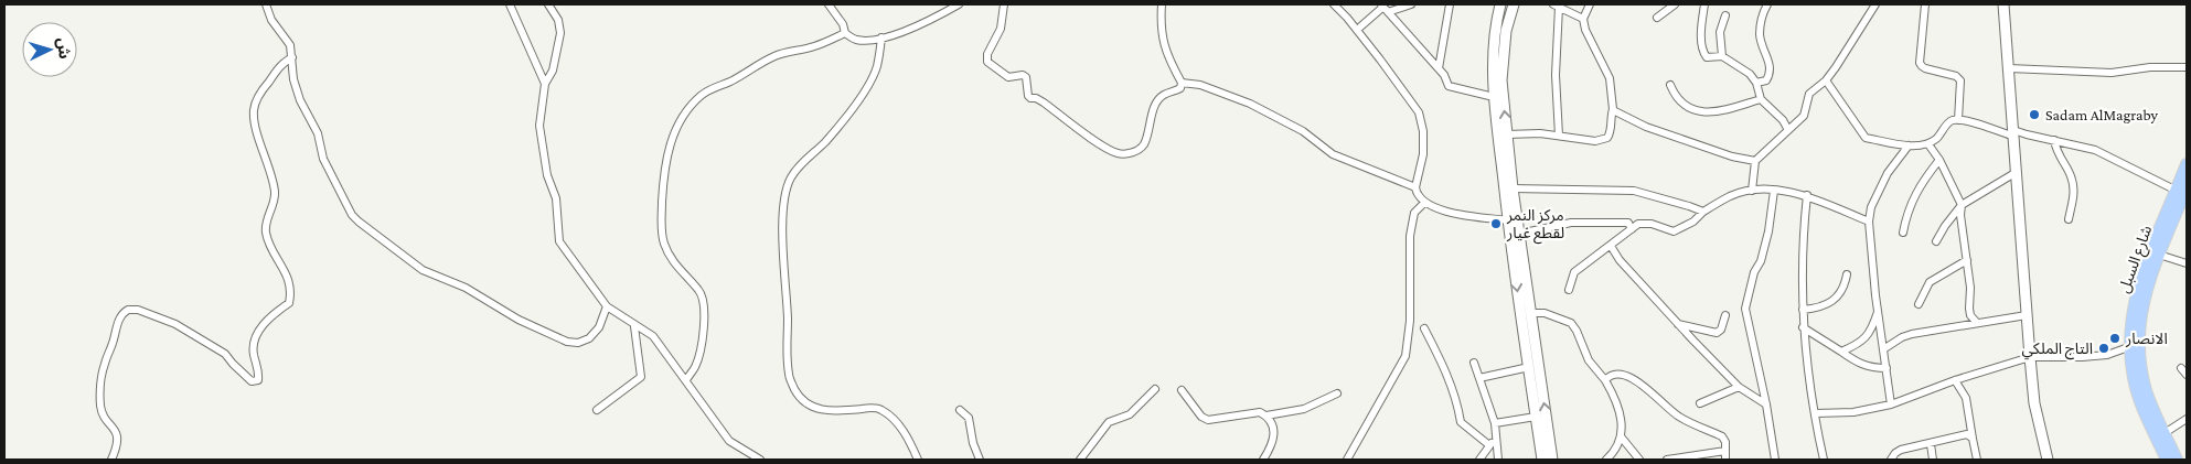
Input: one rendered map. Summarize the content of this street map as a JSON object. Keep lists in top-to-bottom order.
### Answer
{
  "streets": {
    "main road": ["شارع السبل"]
  },
  "places": [
    "Sadam AlMagraby",
    "مركز النمر لقطع غيار",
    "الانصار",
    "التاج الملكي"
  ],
  "north": "right"
}
